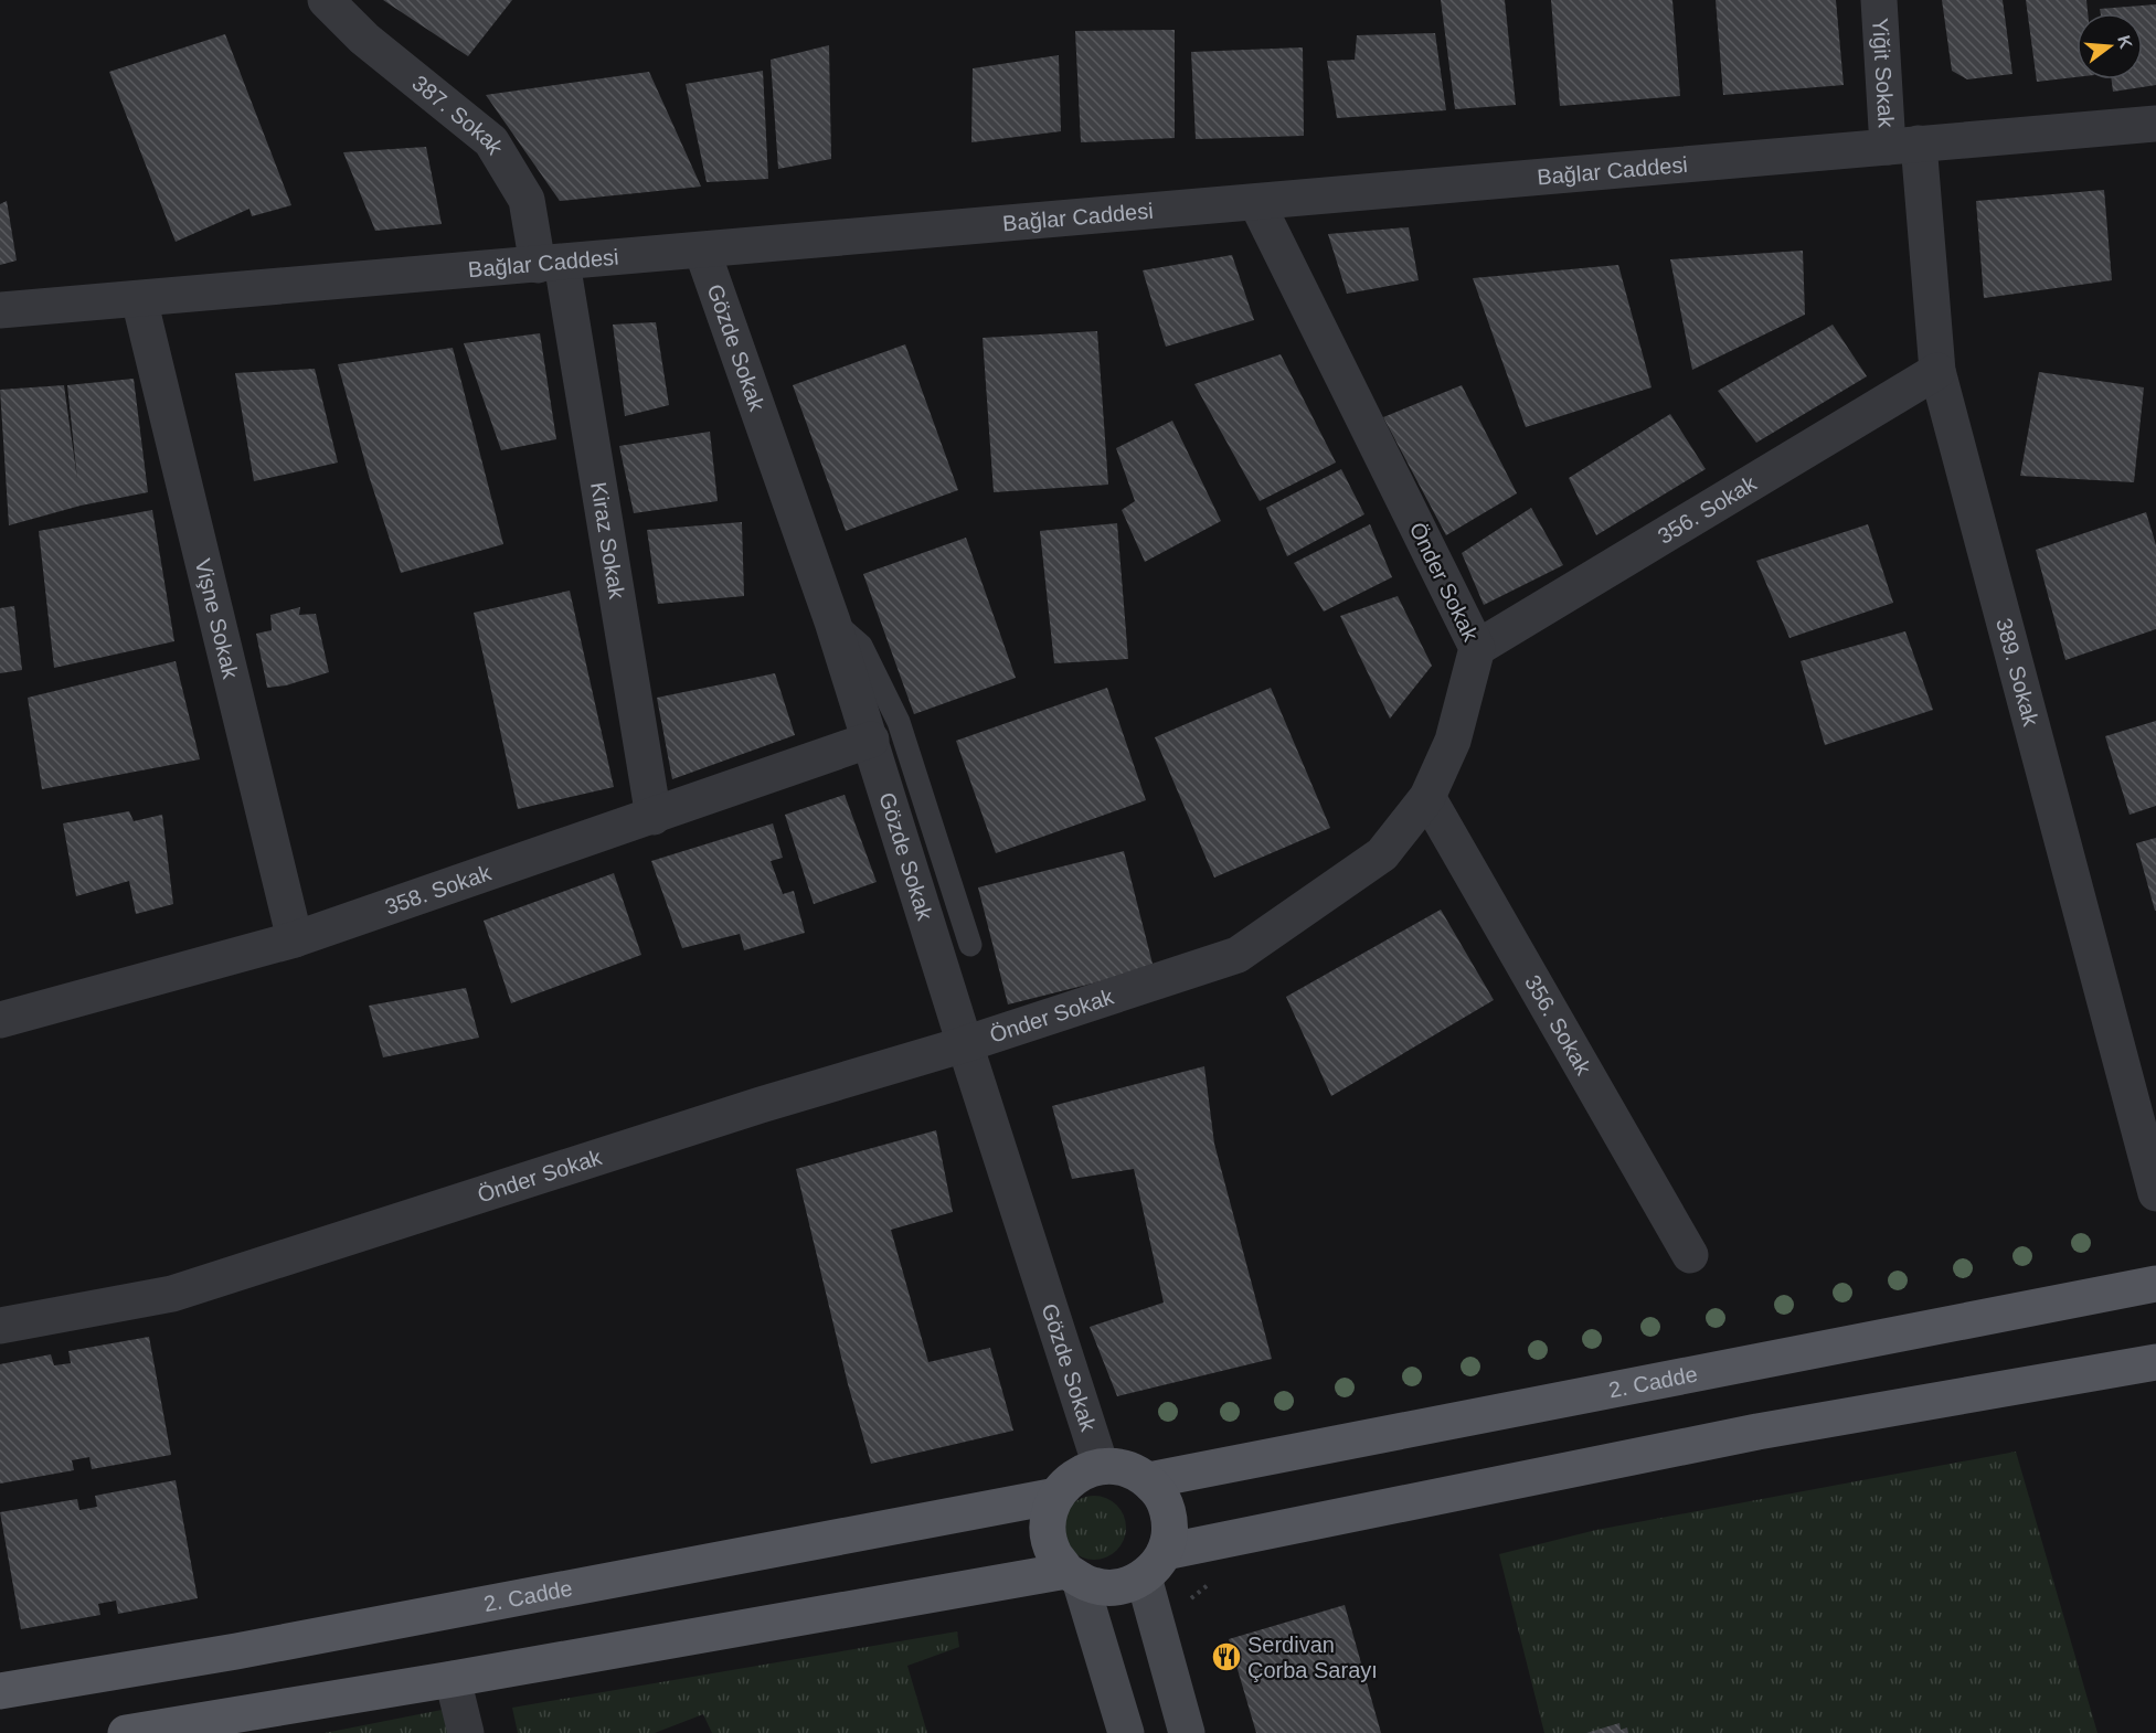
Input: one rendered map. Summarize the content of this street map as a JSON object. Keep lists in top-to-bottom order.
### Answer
{
  "streets": {
    "main road": ["2. Cadde"],
    "street": [
      "Yiğit Sokak",
      "387. Sokak",
      "Bağlar Caddesi",
      "Gözde Sokak",
      "356. Sokak",
      "Kiraz Sokak",
      "Önder Sokak",
      "Vişne Sokak",
      "389. Sokak",
      "358. Sokak"
    ]
  },
  "crossings": [
    ["Yiğit Sokak", "Bağlar Caddesi"],
    ["Yiğit Sokak", "389. Sokak"],
    ["387. Sokak", "Bağlar Caddesi"],
    ["387. Sokak", "Kiraz Sokak"],
    ["Bağlar Caddesi", "Gözde Sokak"],
    ["Bağlar Caddesi", "Kiraz Sokak"],
    ["Bağlar Caddesi", "Önder Sokak"],
    ["Bağlar Caddesi", "Vişne Sokak"],
    ["Bağlar Caddesi", "389. Sokak"],
    ["Gözde Sokak", "Önder Sokak"],
    ["Gözde Sokak", "358. Sokak"],
    ["Gözde Sokak", "2. Cadde"],
    ["356. Sokak", "Önder Sokak"],
    ["356. Sokak", "389. Sokak"],
    ["Kiraz Sokak", "358. Sokak"],
    ["Vişne Sokak", "358. Sokak"]
  ],
  "places": {
    "restaurant": ["Serdivan Çorba Sarayı"]
  },
  "north": "right"
}
